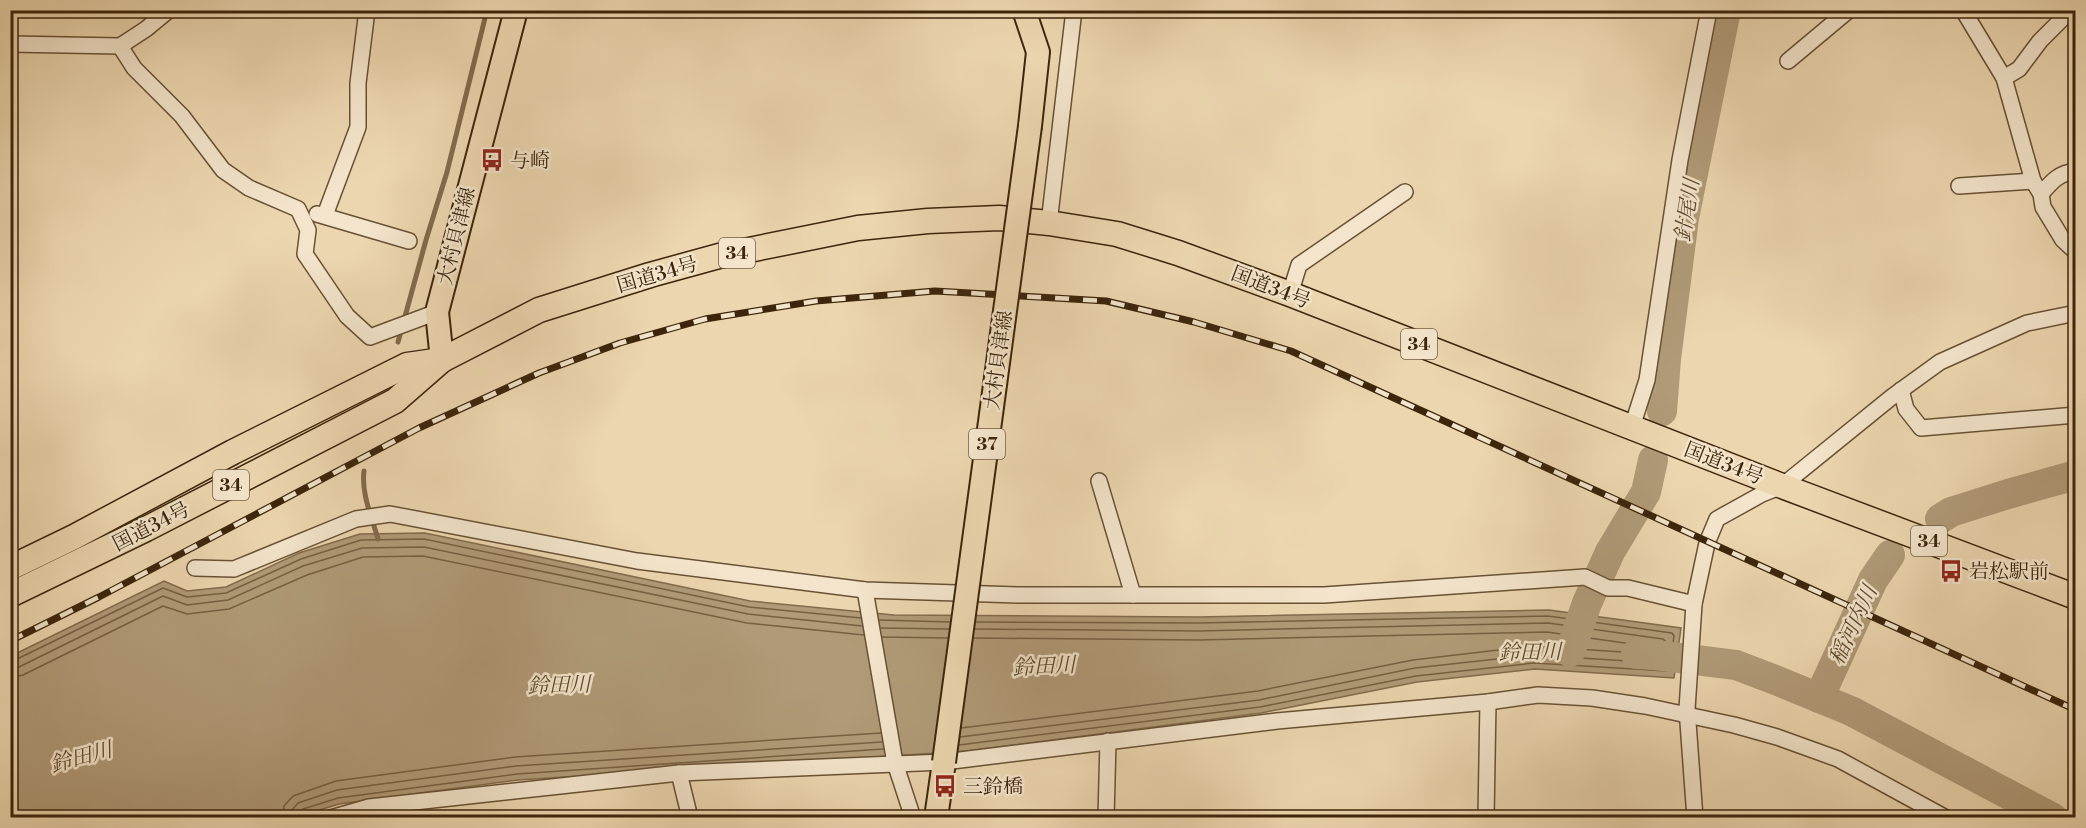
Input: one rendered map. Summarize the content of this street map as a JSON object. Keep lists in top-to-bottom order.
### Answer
{
  "streets": {
    "highway": ["34", "国道34号"],
    "main road": ["大村貝津線", "37"]
  },
  "crossings": [
    ["大村貝津線", "国道34号"]
  ],
  "water": ["針尾川", "稲河内川", "鈴田川"],
  "places": {
    "bus stop": ["与崎", "岩松駅前", "三鈴橋"]
  }
}
